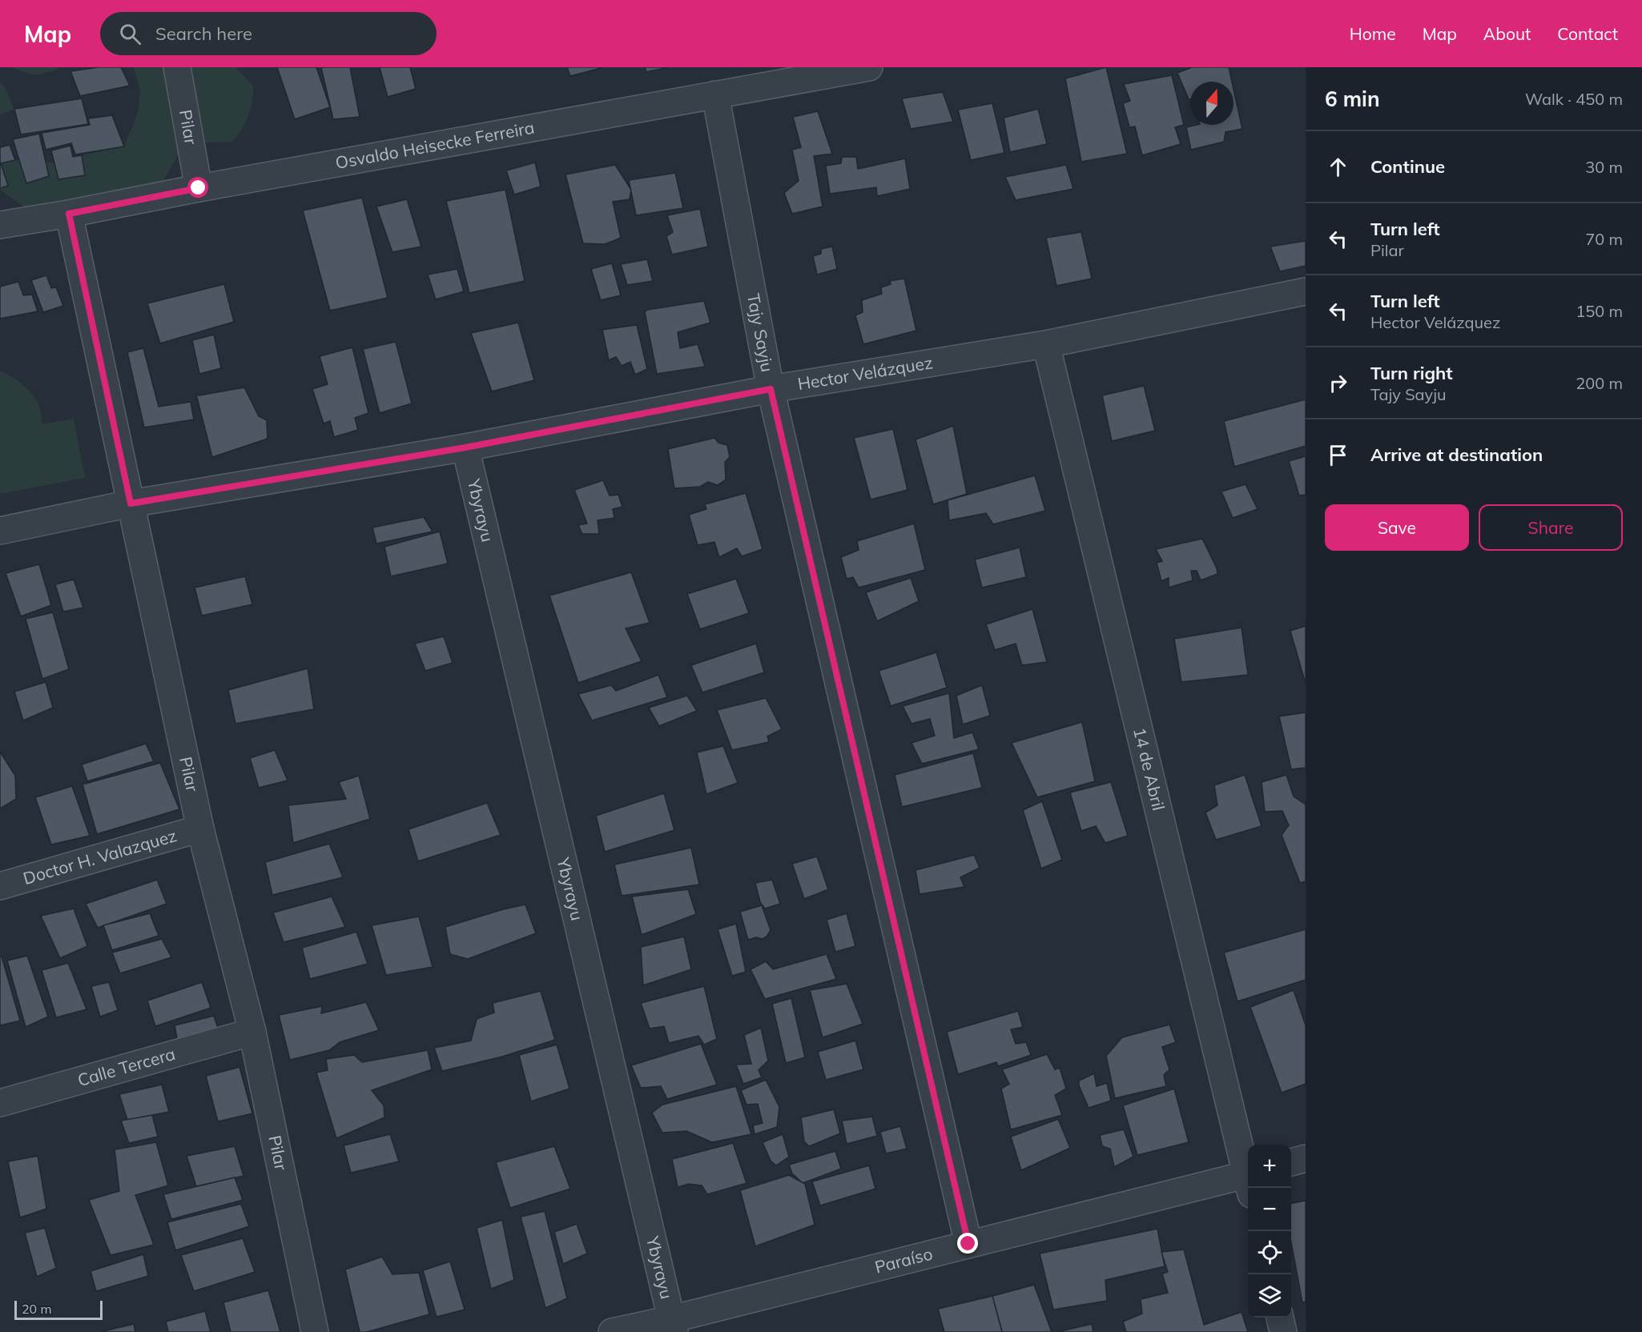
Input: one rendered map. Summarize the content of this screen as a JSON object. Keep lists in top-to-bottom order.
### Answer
{
  "streets": {
    "street": [
      "Pilar",
      "Osvaldo Heisecke Ferreira",
      "Tajy Sayju",
      "Hector Velázquez",
      "Ybyrayu",
      "14 de Abril",
      "Doctor H. Valazquez",
      "Calle Tercera",
      "Paraíso"
    ]
  },
  "crossings": [
    ["Pilar", "Osvaldo Heisecke Ferreira"],
    ["Pilar", "Hector Velázquez"],
    ["Pilar", "Doctor H. Valazquez"],
    ["Pilar", "Calle Tercera"],
    ["Osvaldo Heisecke Ferreira", "Tajy Sayju"],
    ["Tajy Sayju", "Hector Velázquez"],
    ["Tajy Sayju", "Paraíso"],
    ["Hector Velázquez", "Ybyrayu"],
    ["Hector Velázquez", "14 de Abril"],
    ["Ybyrayu", "Paraíso"]
  ],
  "scale_bar": "20 m",
  "north": "top",
  "page": {
    "header": "Map",
    "search": "Search here",
    "nav": [
      "Home",
      "Map",
      "About",
      "Contact"
    ],
    "heading": ["6 min", "Walk · 450 m"],
    "list": [
      ["Continue", "30 m"],
      ["Turn left", "Pilar", "70 m"],
      ["Turn left", "Hector Velázquez", "150 m"],
      ["Turn right", "Tajy Sayju", "200 m"],
      "Arrive at destination"
    ],
    "buttons": ["Save", "Share"],
    "map_buttons": ["+", "−"],
    "scale": "20 m"
  }
}
